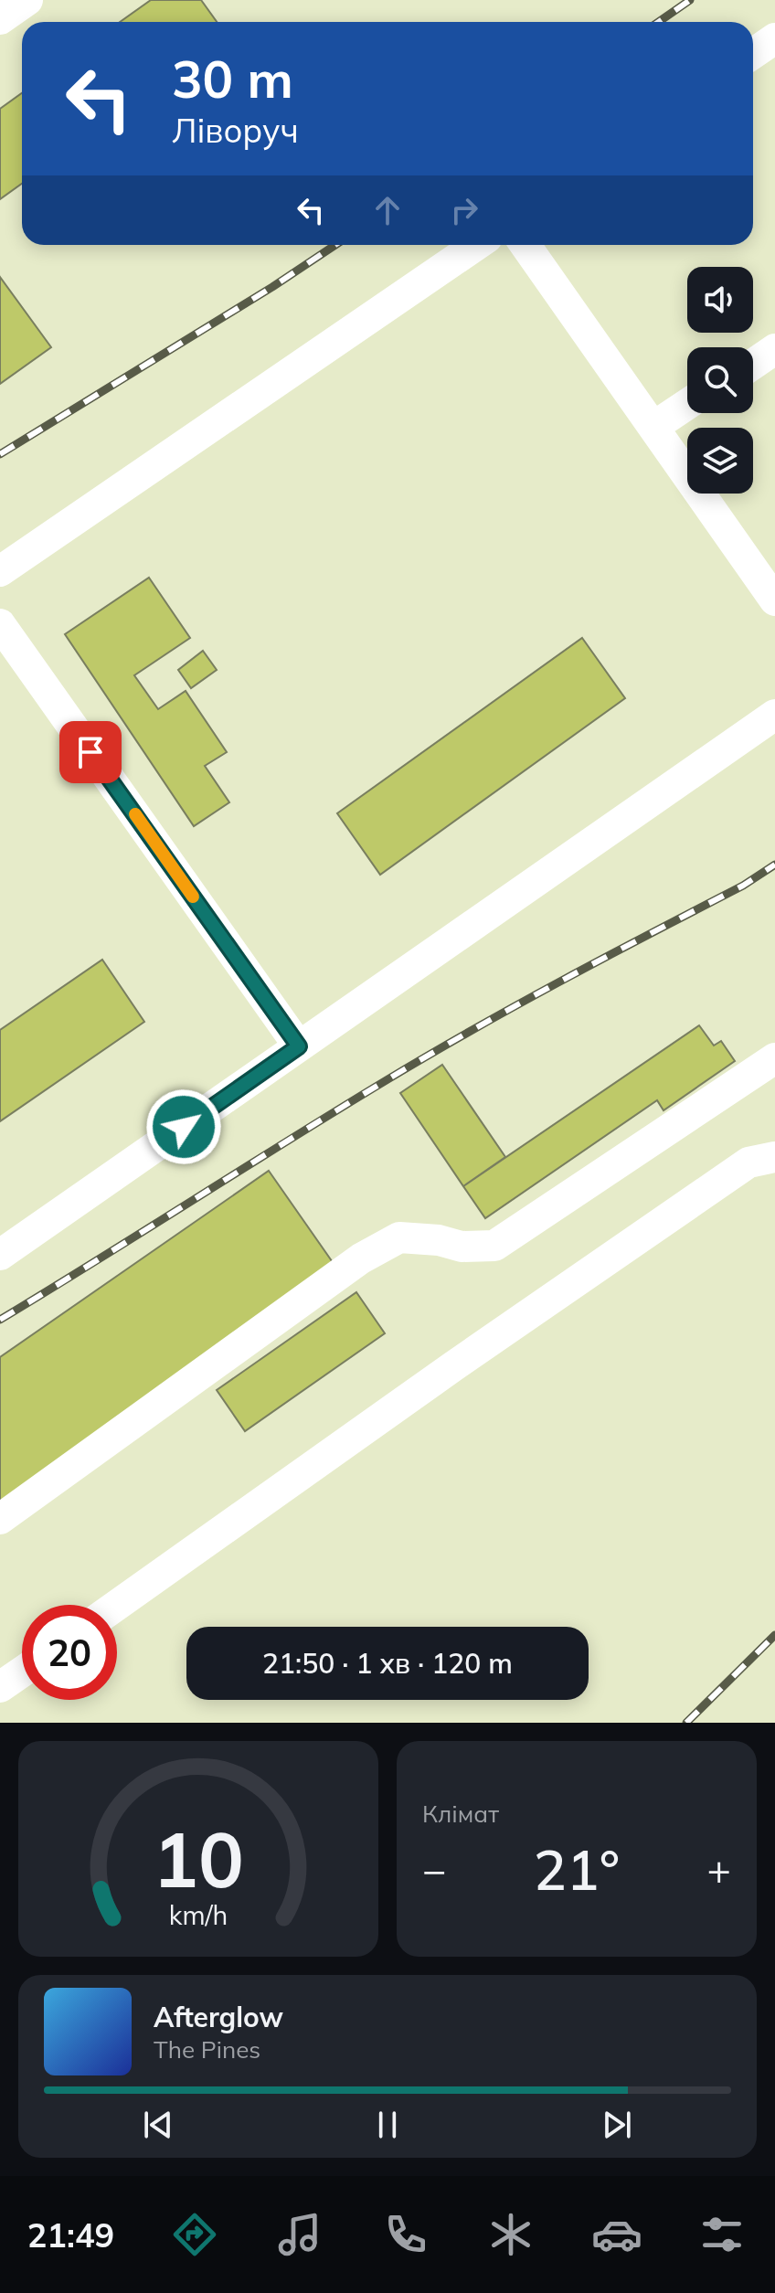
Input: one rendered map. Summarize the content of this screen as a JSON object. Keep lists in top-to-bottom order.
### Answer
{
  "page": {
    "turn": ["30 m", "Ліворуч"],
    "limit": "20",
    "trip": "21:50 · 1 хв · 120 m",
    "tile": "Клімат",
    "heat": ["−", "21°", "+"],
    "song": ["Afterglow", "The Pines"],
    "tabs": "21:49",
    "gauge": ["10", "km/h"]
  }
}
